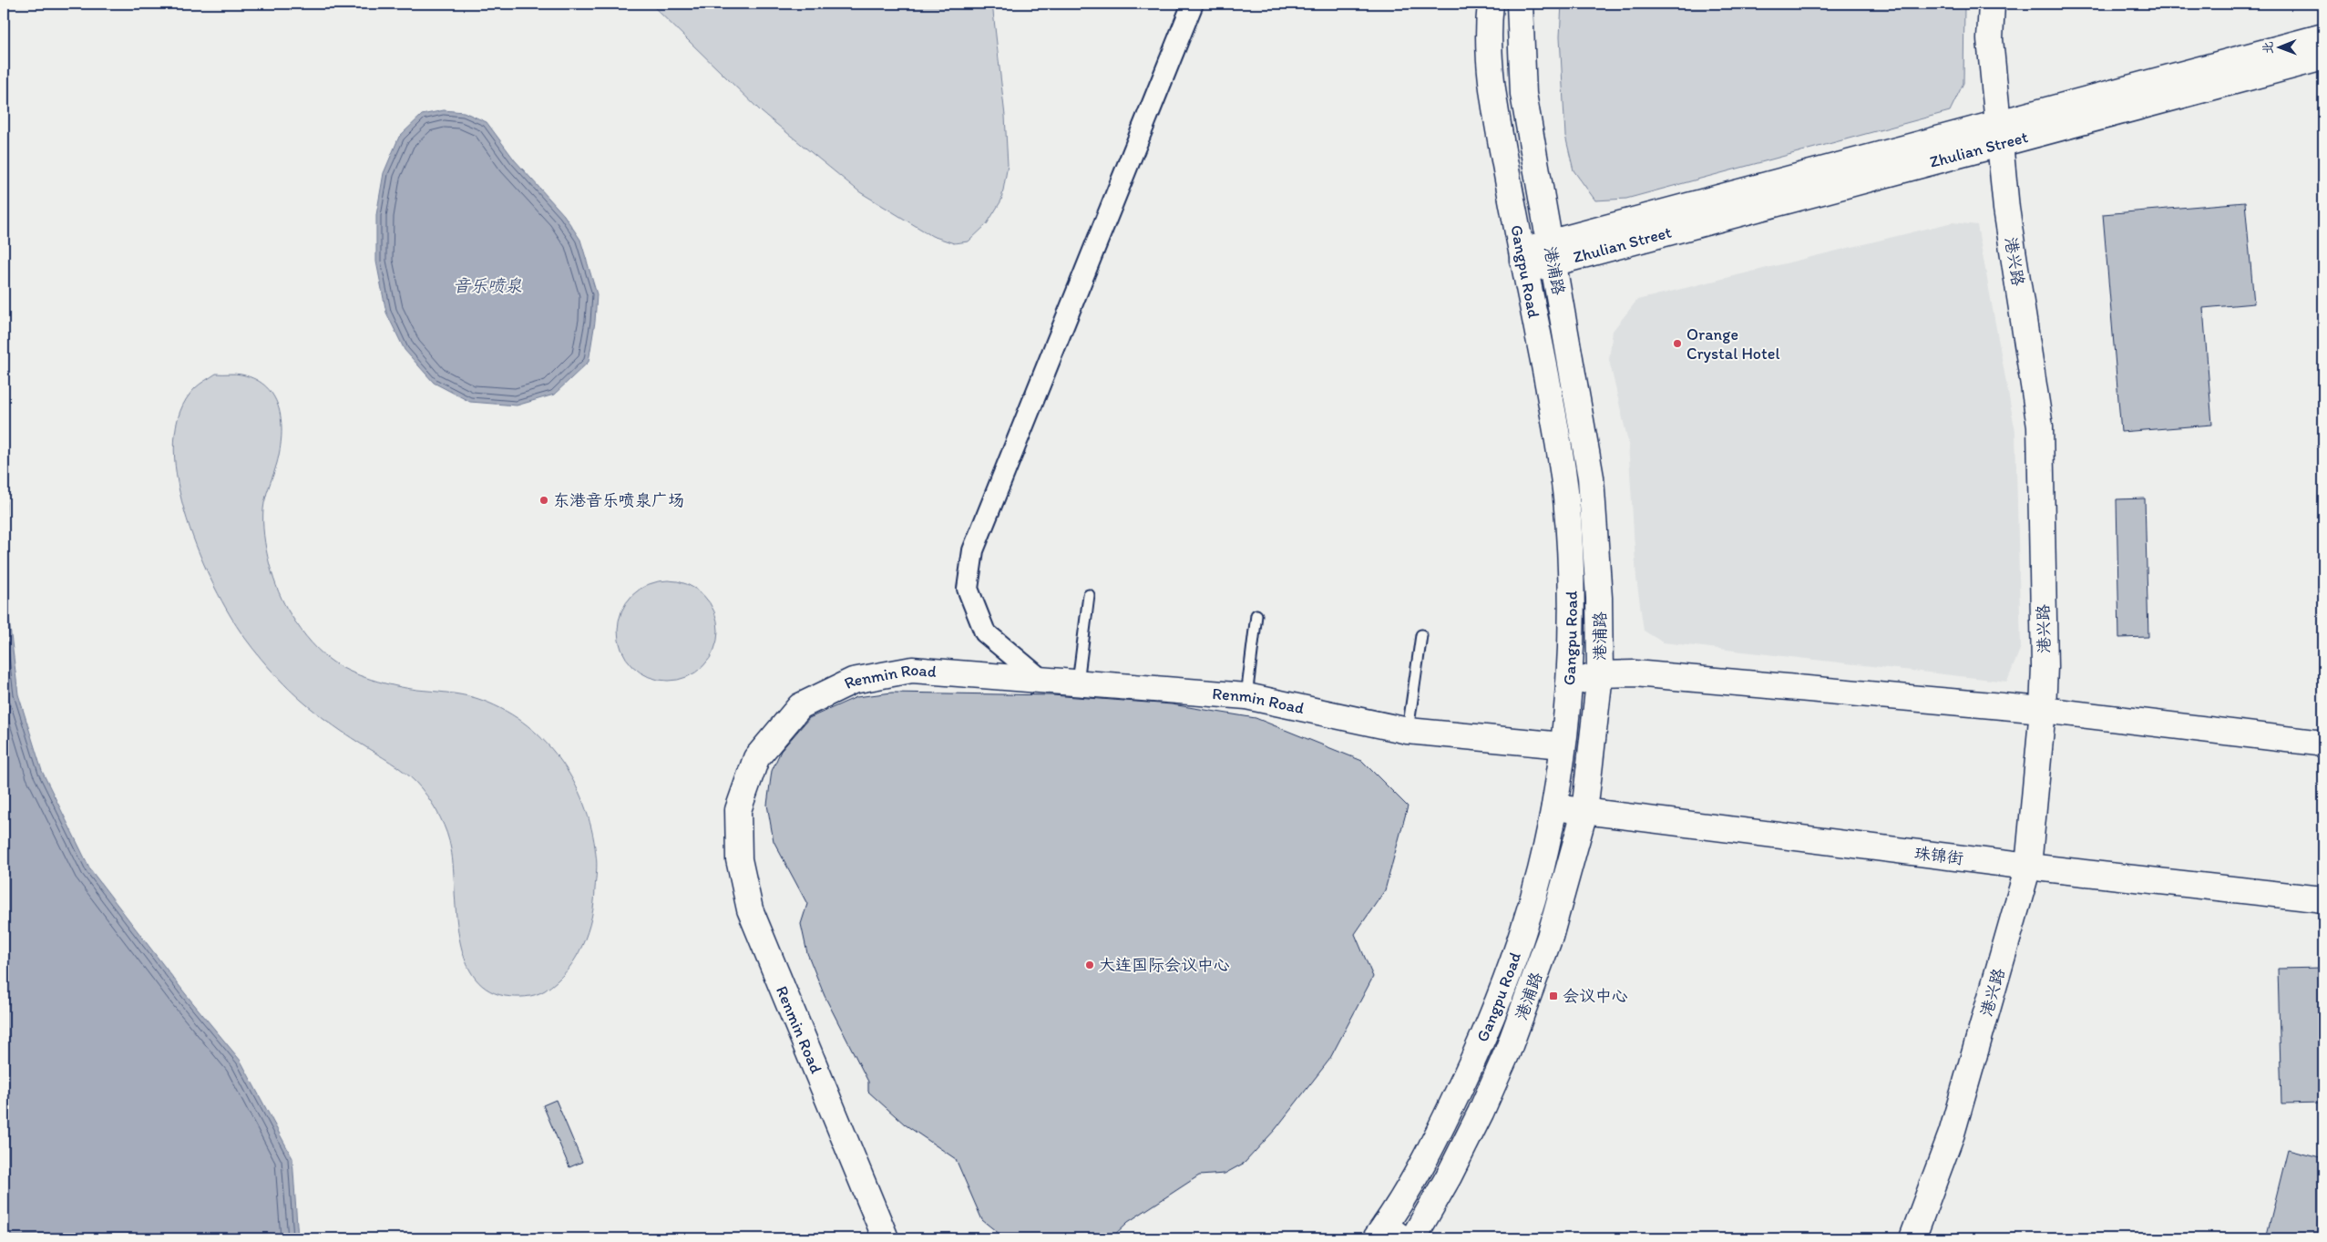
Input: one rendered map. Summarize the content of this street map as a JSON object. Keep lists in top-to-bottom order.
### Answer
{
  "streets": {
    "main road": [
      "Zhulian Street",
      "港兴路",
      "港浦路",
      "Gangpu Road",
      "Renmin Road",
      "珠锦街"
    ]
  },
  "crossings": [
    ["Zhulian Street", "港兴路"],
    ["Zhulian Street", "港浦路"],
    ["Zhulian Street", "Gangpu Road"],
    ["港兴路", "珠锦街"],
    ["港浦路", "珠锦街"],
    ["Gangpu Road", "Renmin Road"],
    ["Gangpu Road", "珠锦街"]
  ],
  "water": ["音乐喷泉"],
  "places": {
    "other": ["Orange Crystal Hotel", "东港音乐喷泉广场", "大连国际会议中心"],
    "transit": ["会议中心"]
  },
  "north": "left"
}
